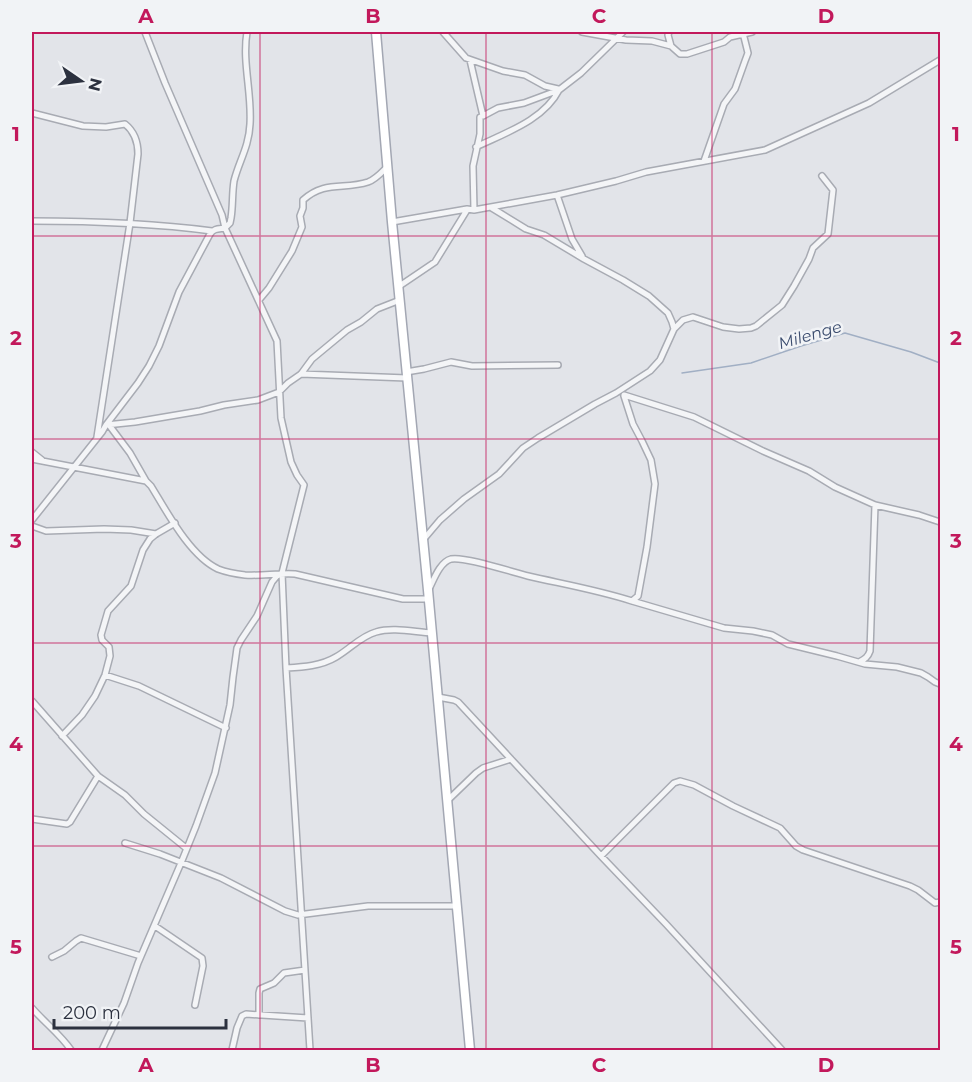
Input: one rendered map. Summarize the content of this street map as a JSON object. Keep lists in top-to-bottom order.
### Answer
{
  "water": ["Milenge"],
  "scale_bar": "200 m",
  "north": "right",
  "grid": {
    "columns": [
      "A",
      "B",
      "C",
      "D"
    ],
    "rows": [
      "1",
      "2",
      "3",
      "4",
      "5"
    ]
  }
}
